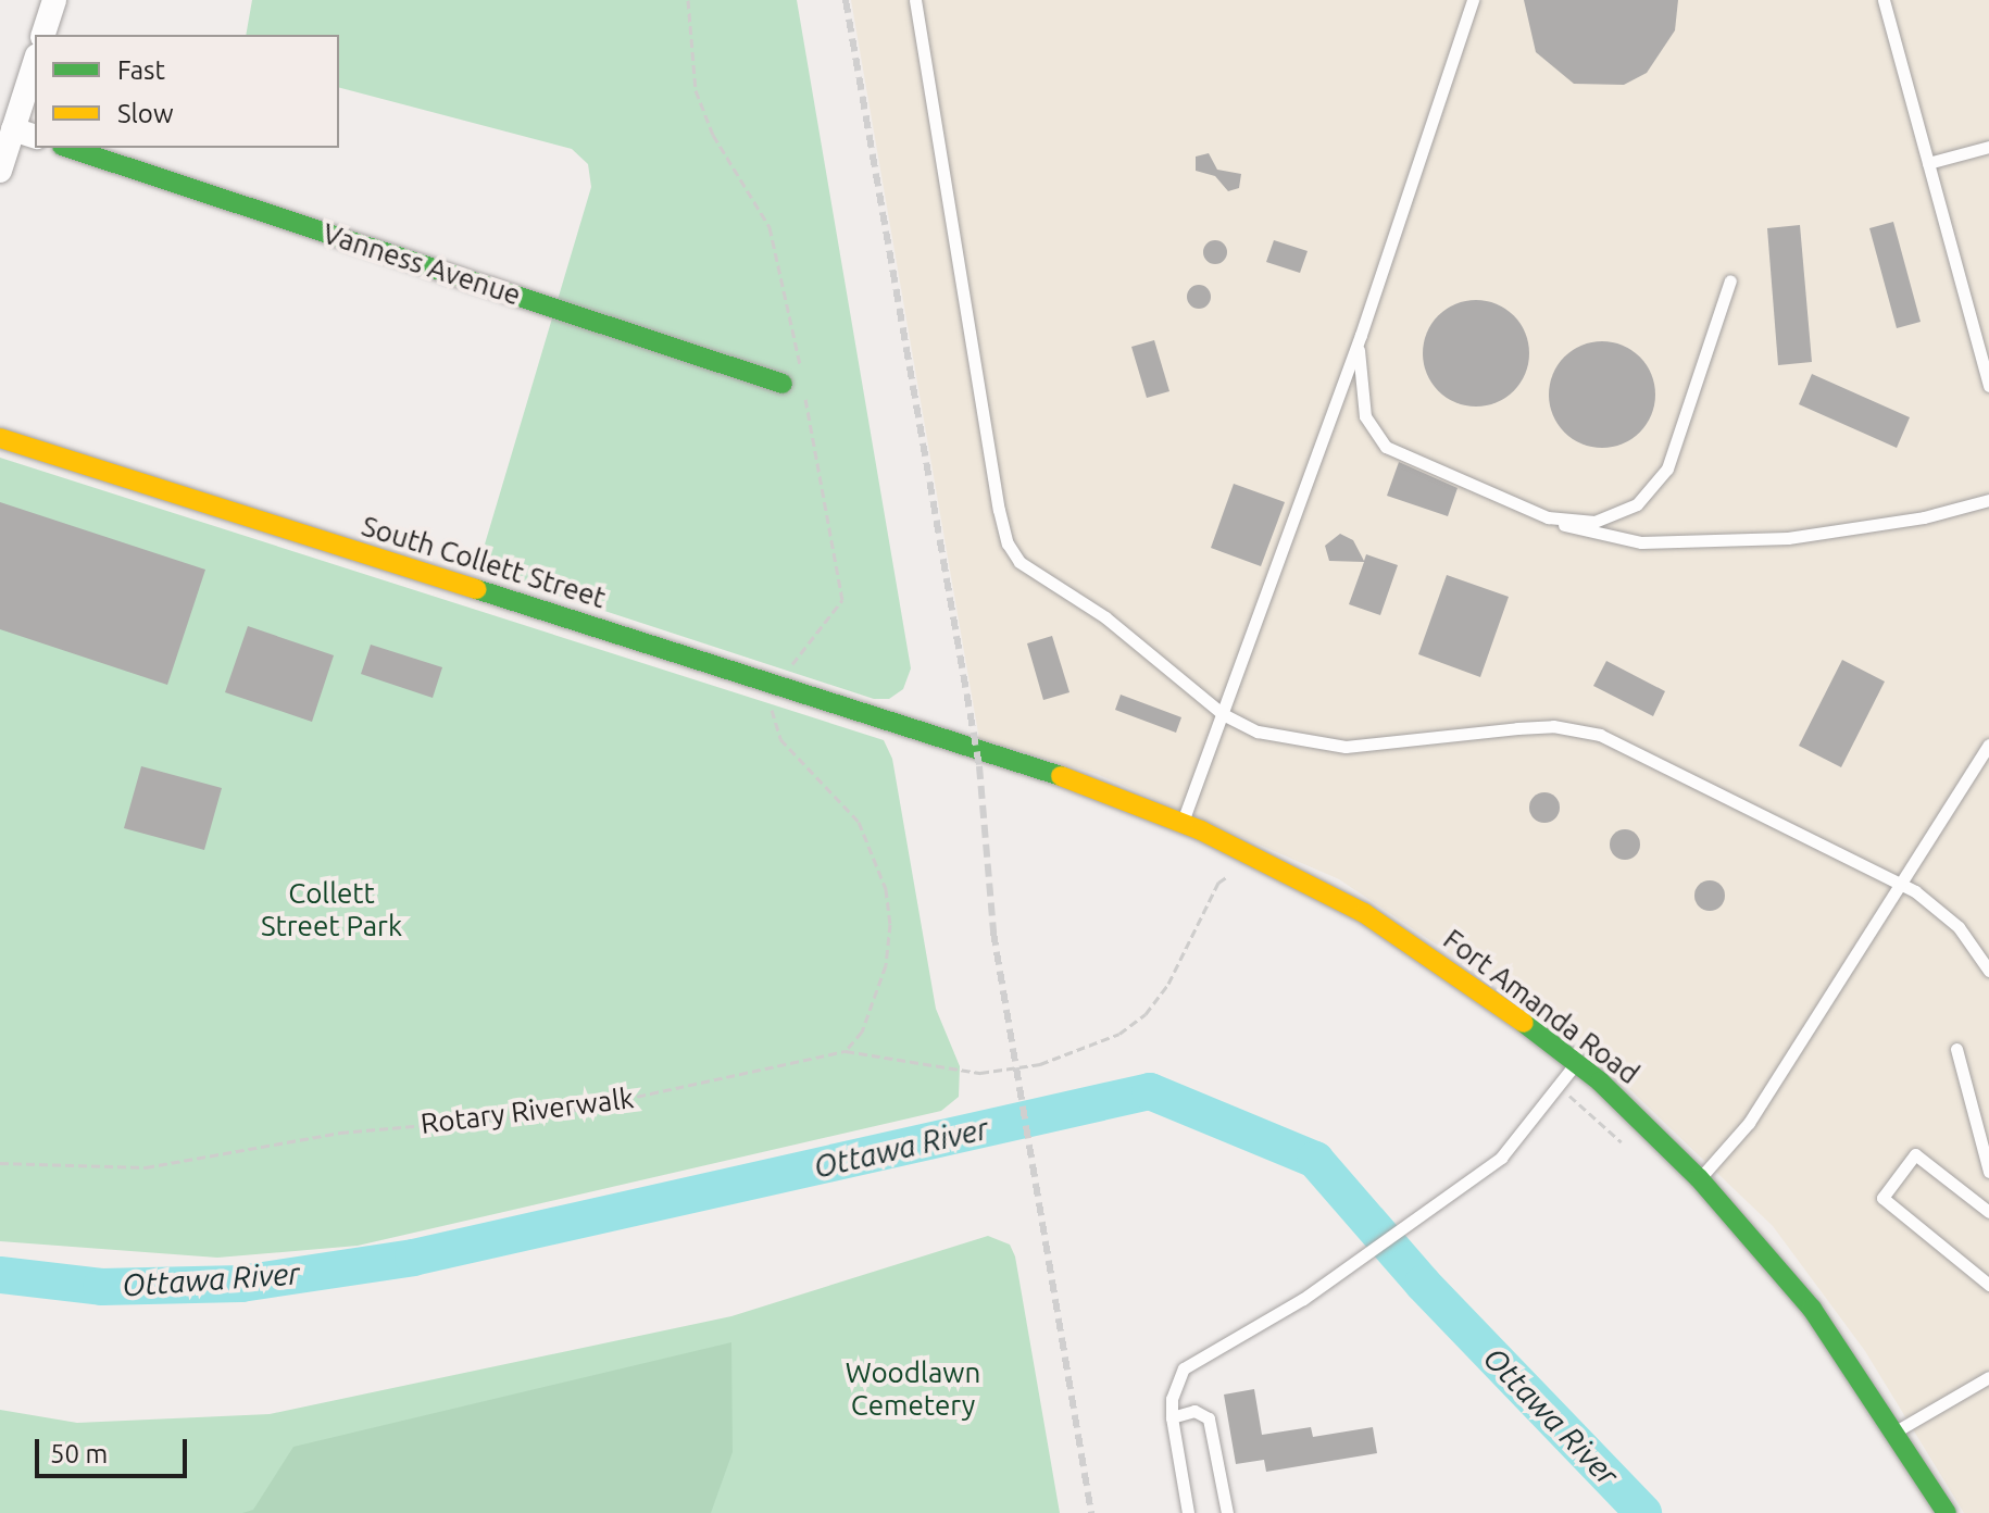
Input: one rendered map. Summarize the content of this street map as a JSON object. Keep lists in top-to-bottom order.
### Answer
{
  "streets": {
    "street": ["Vanness Avenue", "South Collett Street", "Fort Amanda Road"],
    "path": ["Rotary Riverwalk"]
  },
  "crossings": [
    ["South Collett Street", "Fort Amanda Road"]
  ],
  "water": ["Ottawa River"],
  "parks": ["Collett Street Park", "Woodlawn Cemetery"],
  "legend": ["Fast", "Slow"],
  "scale_bar": "50 m"
}
